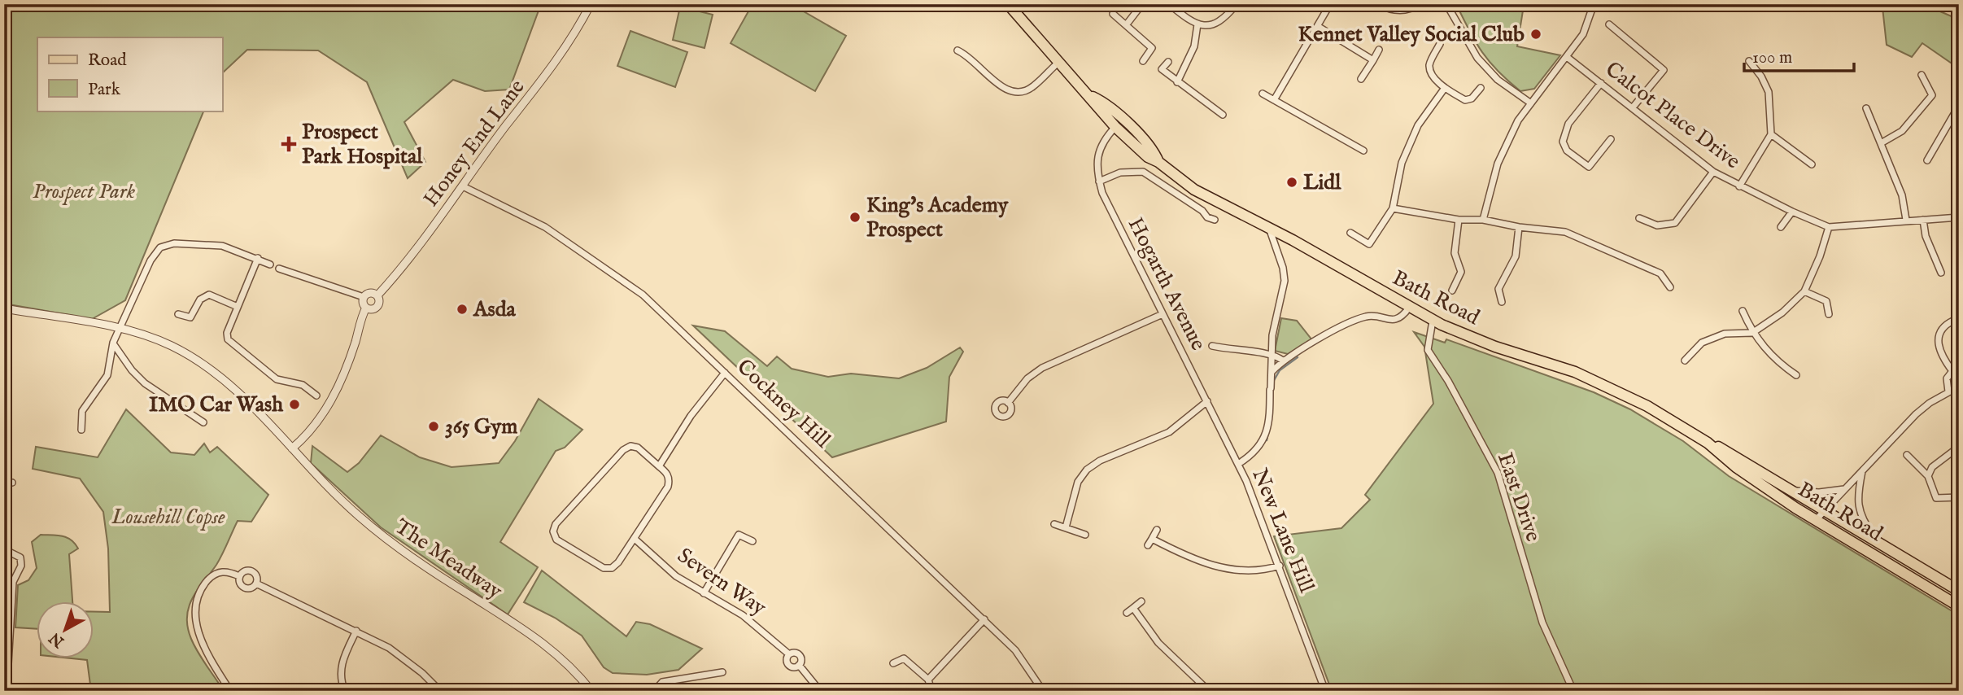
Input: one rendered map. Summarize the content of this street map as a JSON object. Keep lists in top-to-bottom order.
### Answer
{
  "streets": {
    "main road": ["Bath Road"],
    "street": [
      "Calcot Place Drive",
      "Honey End Lane",
      "Hogarth Avenue",
      "Cockney Hill",
      "East Drive",
      "New Lane Hill",
      "The Meadway",
      "Severn Way"
    ]
  },
  "crossings": [
    ["Honey End Lane", "Cockney Hill"],
    ["Honey End Lane", "The Meadway"],
    ["Hogarth Avenue", "Bath Road"],
    ["Hogarth Avenue", "New Lane Hill"],
    ["Bath Road", "East Drive"],
    ["Bath Road", "New Lane Hill"]
  ],
  "parks": ["Prospect Park", "Lousehill Copse"],
  "places": {
    "other": [
      "Kennet Valley Social Club",
      "Lidl",
      "King's Academy Prospect",
      "Asda",
      "IMO Car Wash",
      "365 Gym"
    ],
    "health": ["Prospect Park Hospital"]
  },
  "legend": ["Road", "Park"],
  "scale_bar": "100 m",
  "north": "bottom left"
}
